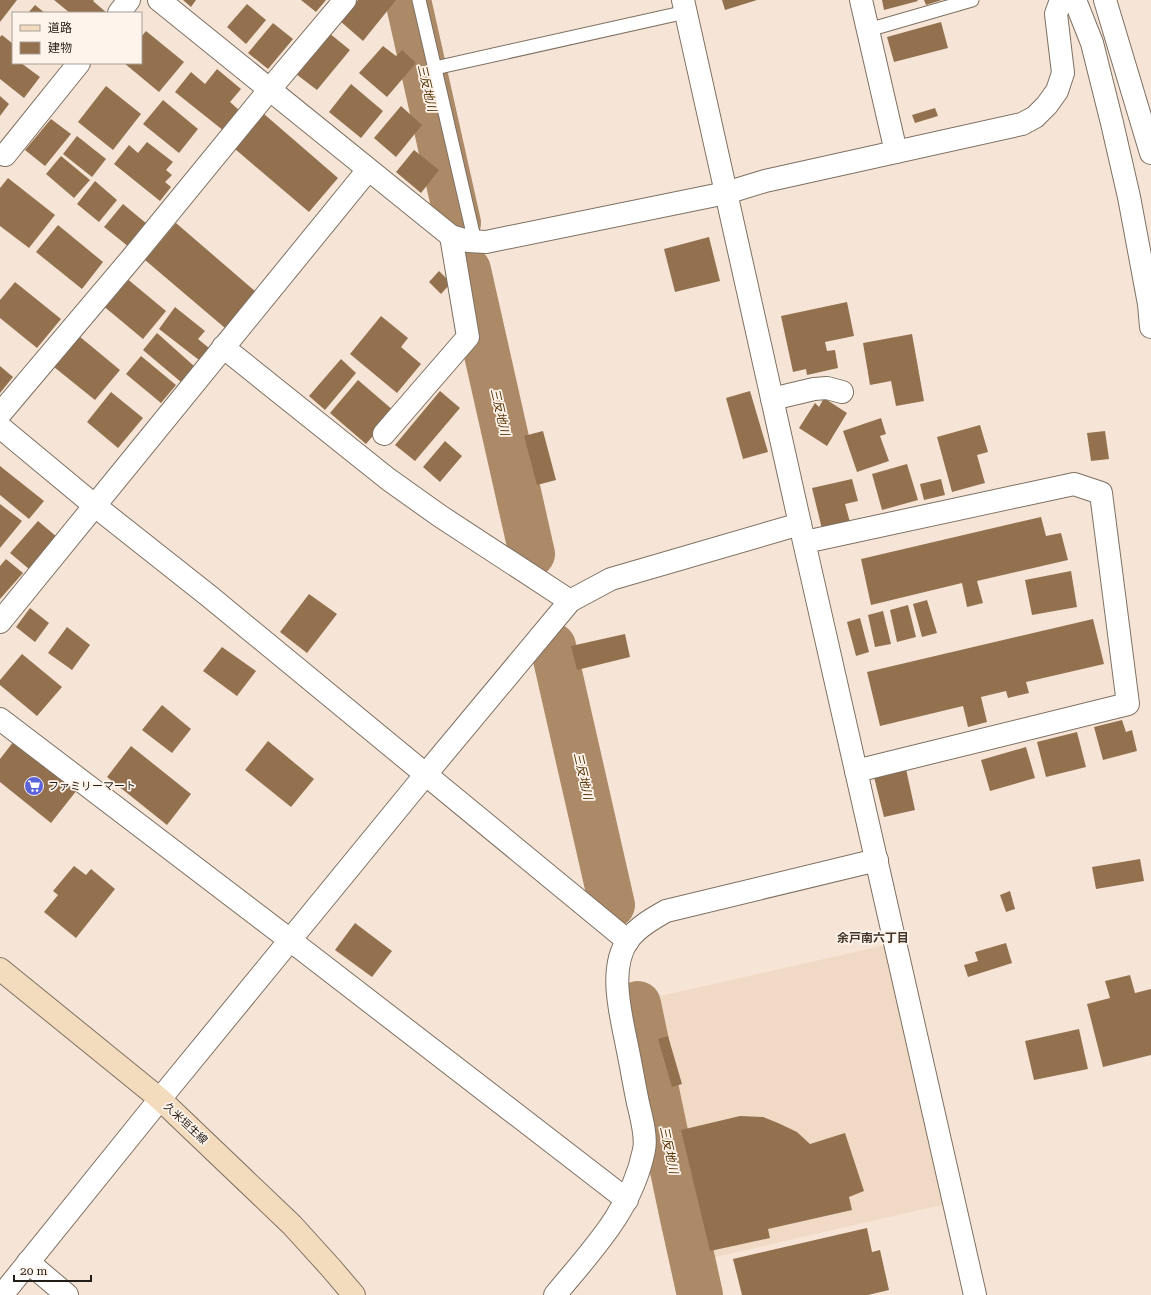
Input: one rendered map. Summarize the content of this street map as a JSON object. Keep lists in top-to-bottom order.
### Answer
{
  "streets": {
    "main road": ["久米垣生線"]
  },
  "districts": ["余戸南六丁目"],
  "water": ["三反地川"],
  "places": {
    "supermarket": ["ファミリーマート"]
  },
  "legend": ["道路", "建物"],
  "scale_bar": "20 m"
}
